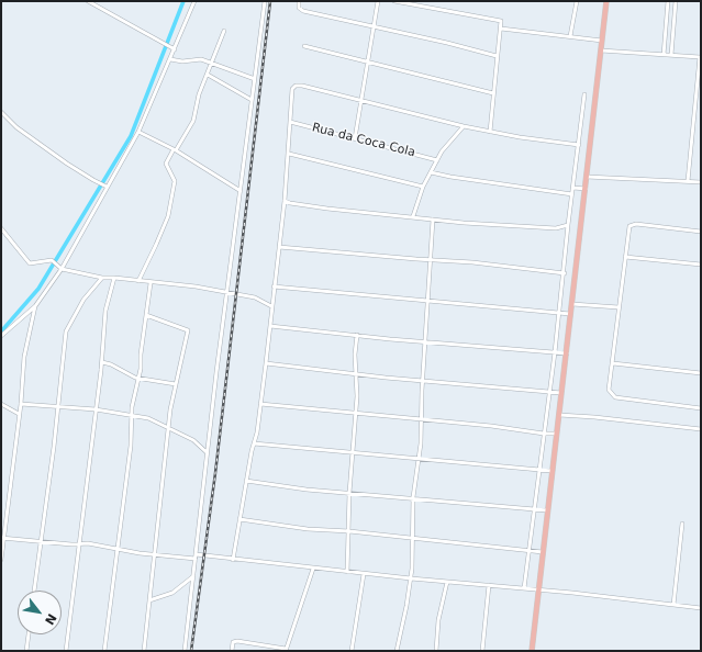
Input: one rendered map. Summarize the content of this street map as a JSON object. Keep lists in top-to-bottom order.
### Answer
{
  "streets": {
    "street": ["Rua da Coca Cola"]
  },
  "north": "bottom right"
}
